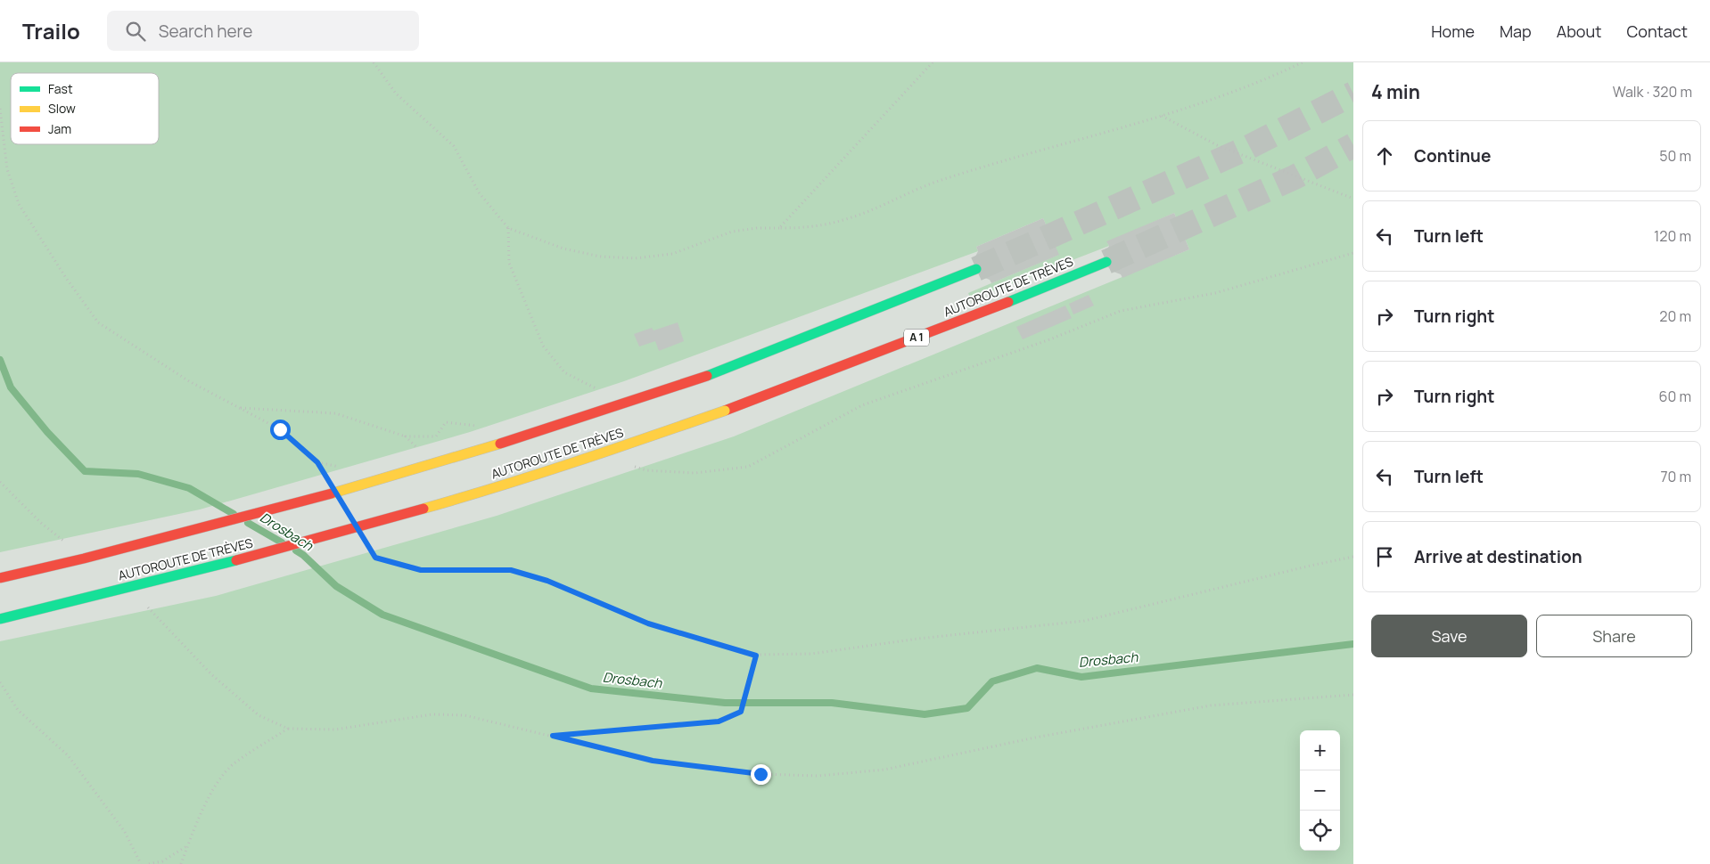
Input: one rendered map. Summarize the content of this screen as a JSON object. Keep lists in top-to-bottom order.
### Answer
{
  "streets": {
    "highway": ["AUTOROUTE DE TRÈVES", "A 1"]
  },
  "water": ["Drosbach"],
  "legend": ["Fast", "Slow", "Jam"],
  "page": {
    "header": "Trailo",
    "search": "Search here",
    "nav": [
      "Home",
      "Map",
      "About",
      "Contact"
    ],
    "heading": ["4 min", "Walk · 320 m"],
    "list": [
      ["Continue", "50 m"],
      ["Turn left", "120 m"],
      ["Turn right", "20 m"],
      ["Turn right", "60 m"],
      ["Turn left", "70 m"],
      "Arrive at destination"
    ],
    "buttons": ["Save", "Share"],
    "map_buttons": ["+", "−"]
  }
}
